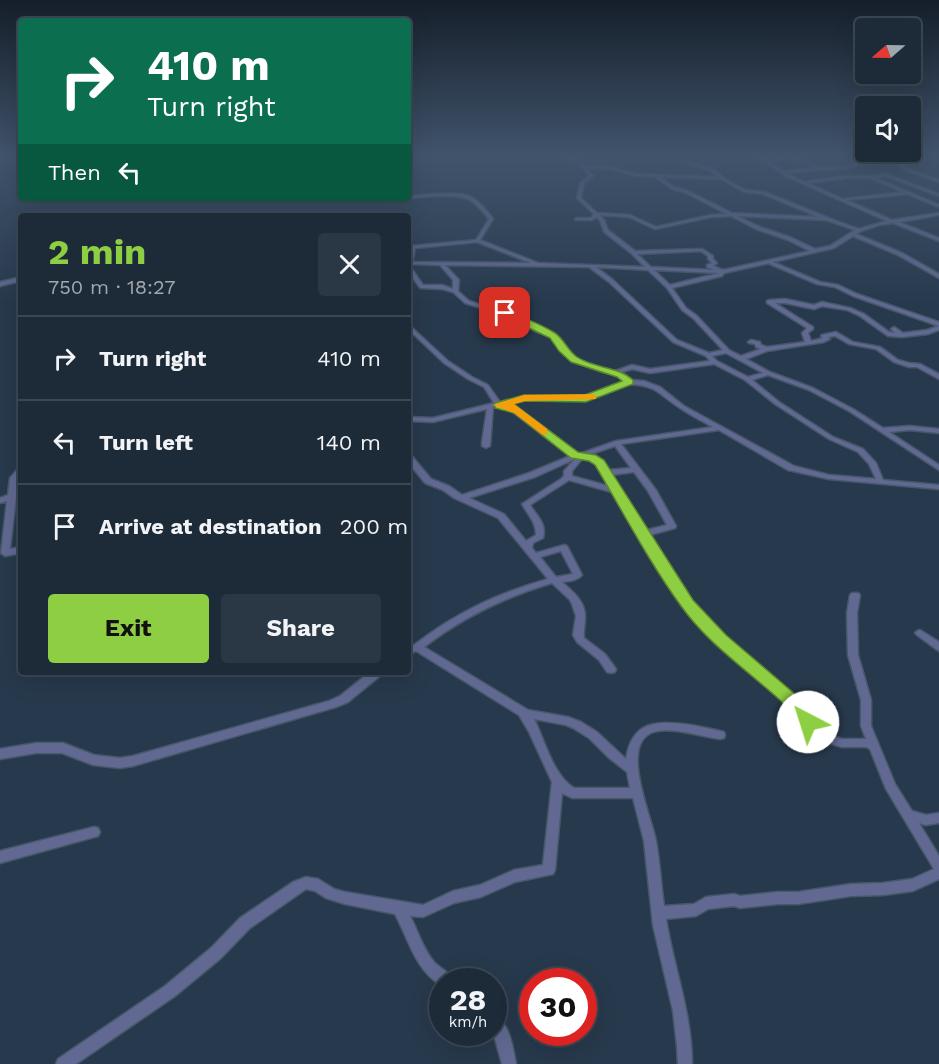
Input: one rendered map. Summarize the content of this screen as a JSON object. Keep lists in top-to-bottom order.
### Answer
{
  "north": "left",
  "page": {
    "turn": ["410 m", "Turn right"],
    "then": "Then",
    "heading": ["2 min", "750 m · 18:27"],
    "list": [
      {
        "name": "Turn right",
        "value": "410 m"
      },
      {
        "name": "Turn left",
        "value": "140 m"
      },
      {
        "name": "Arrive at destination",
        "value": "200 m"
      }
    ],
    "buttons": ["Exit", "Share"],
    "speed": "28 km/h",
    "limit": "30"
  }
}
